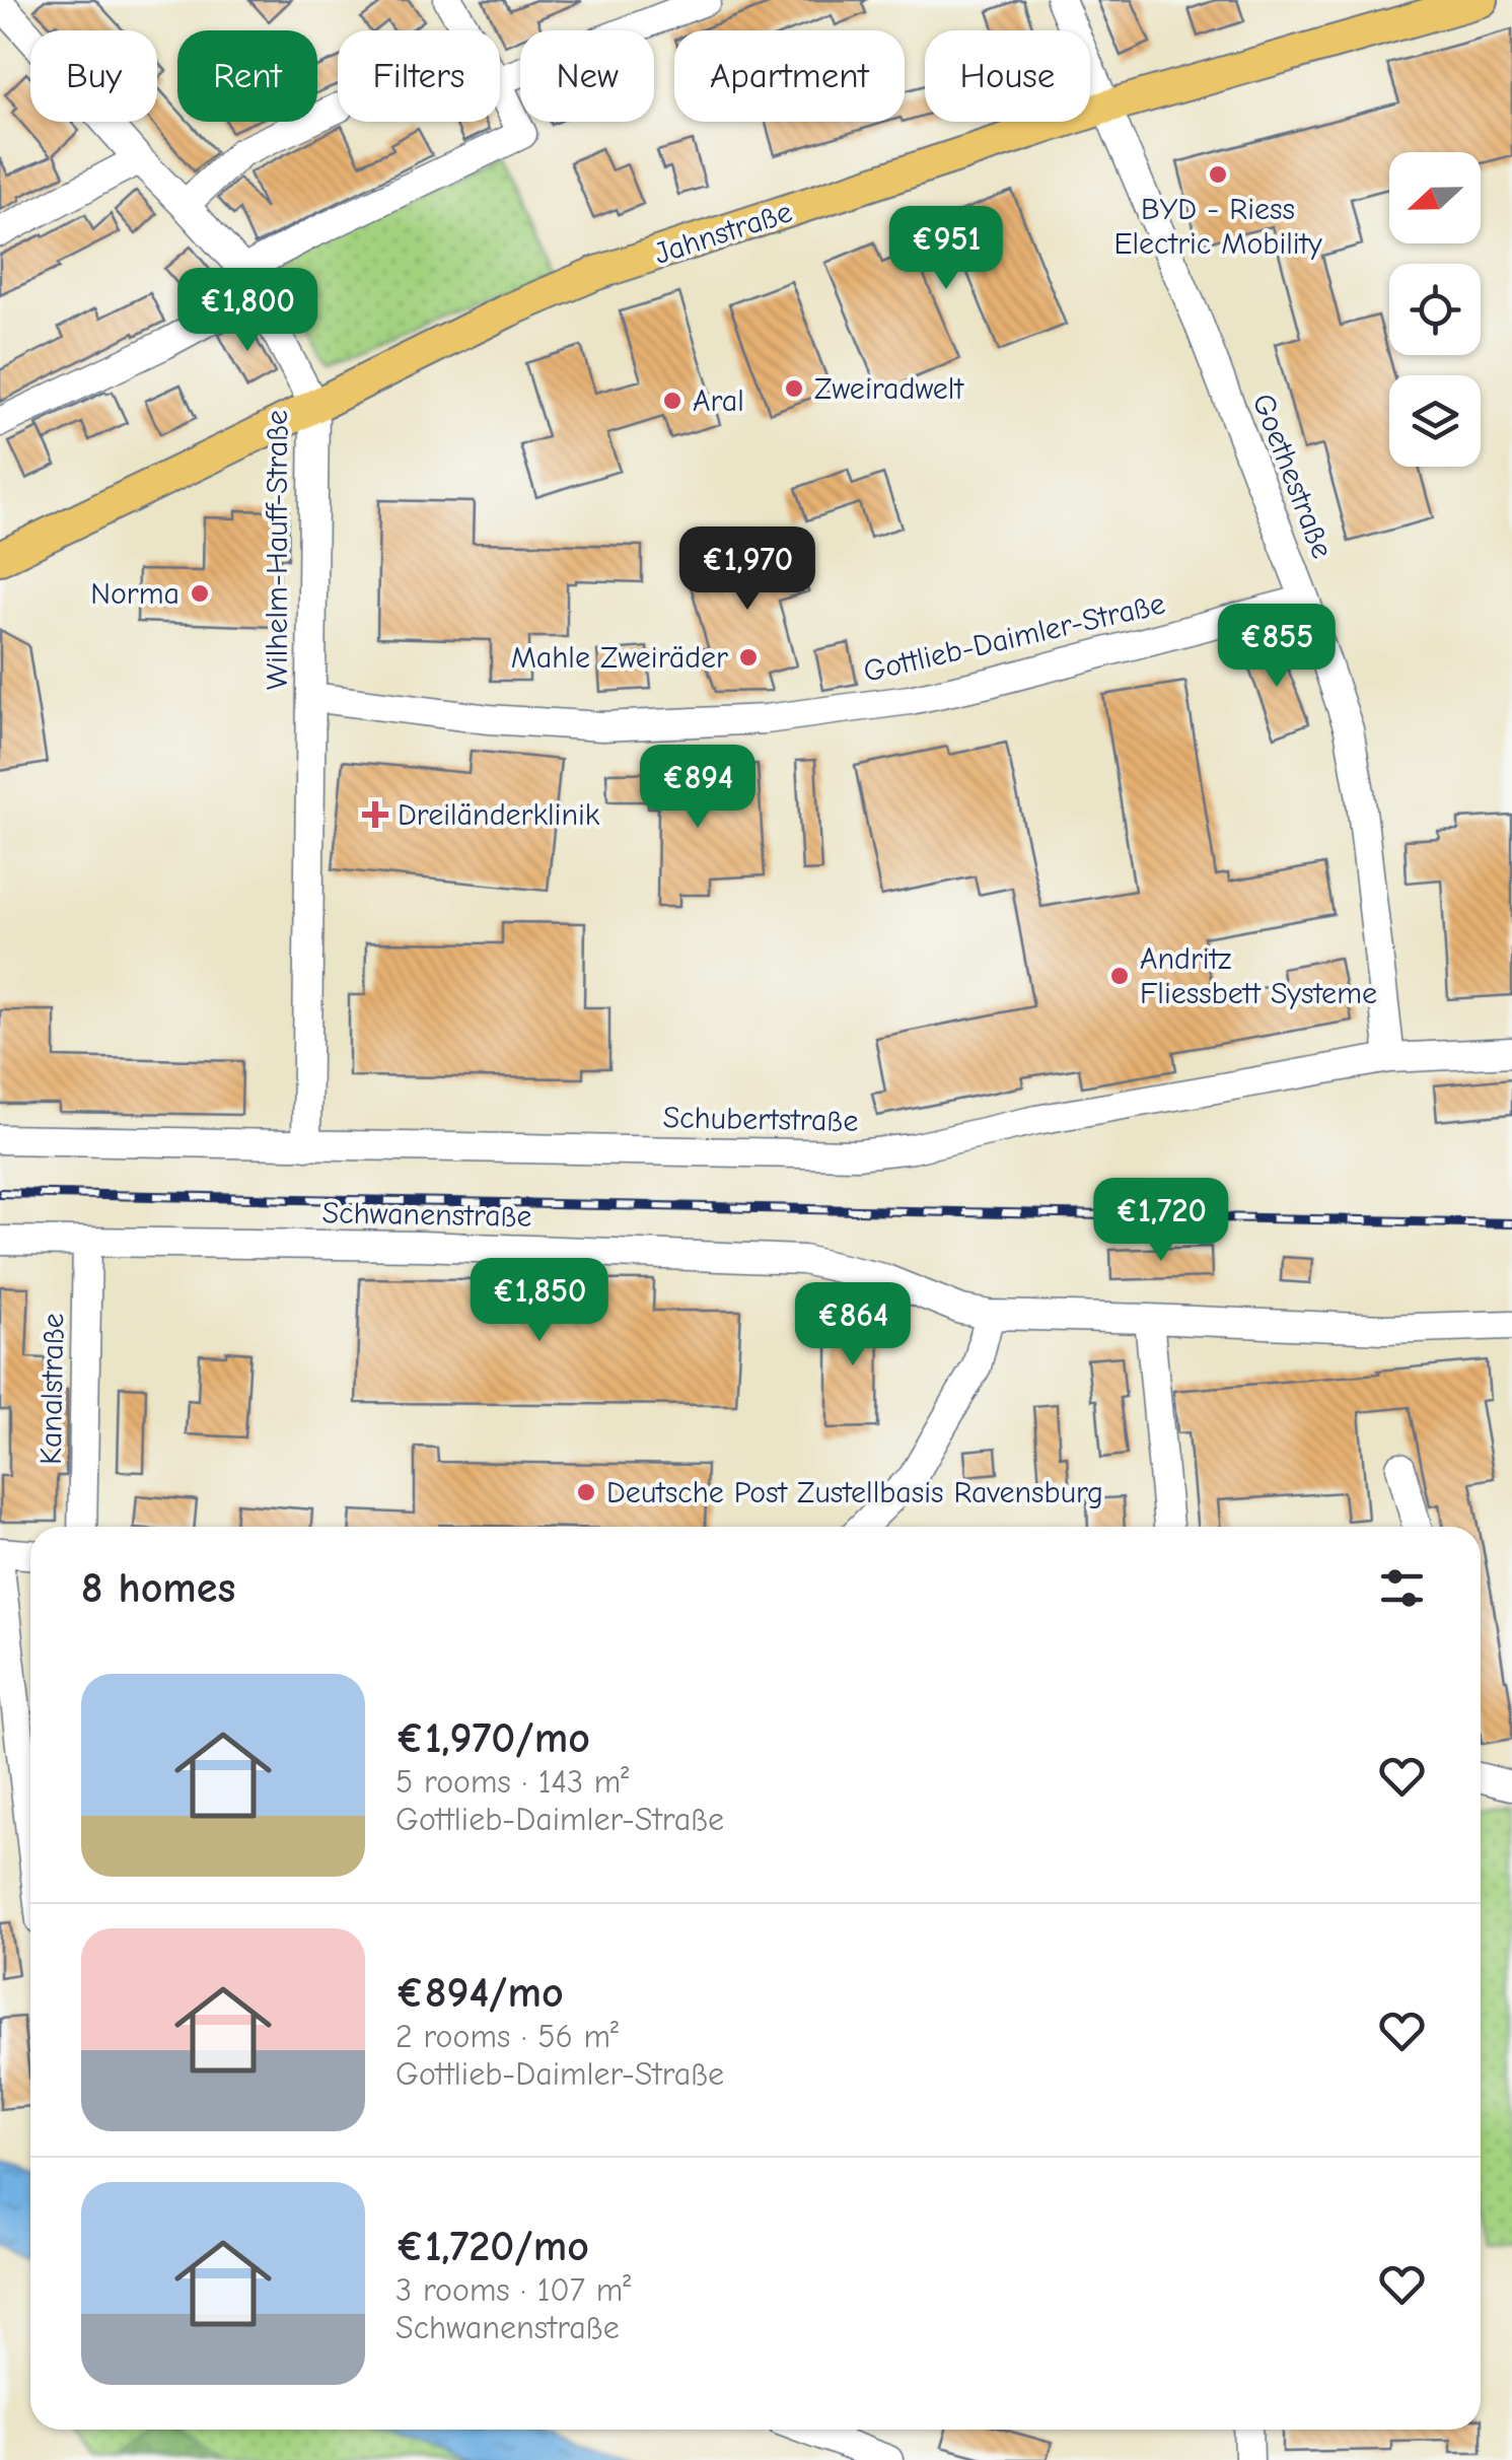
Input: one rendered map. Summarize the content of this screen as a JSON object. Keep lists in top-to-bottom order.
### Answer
{
  "streets": {
    "main road": ["Jahnstraße"],
    "street": [
      "Goethestraße",
      "Wilhelm-Hauff-Straße",
      "Gottlieb-Daimler-Straße",
      "Schubertstraße",
      "Schwanenstraße",
      "Kanalstraße"
    ]
  },
  "crossings": [
    ["Jahnstraße", "Goethestraße"],
    ["Jahnstraße", "Wilhelm-Hauff-Straße"],
    ["Goethestraße", "Gottlieb-Daimler-Straße"],
    ["Goethestraße", "Schubertstraße"],
    ["Wilhelm-Hauff-Straße", "Gottlieb-Daimler-Straße"],
    ["Wilhelm-Hauff-Straße", "Schubertstraße"],
    ["Schwanenstraße", "Kanalstraße"]
  ],
  "places": {
    "other": [
      "BYD - Riess Electric Mobility",
      "Zweiradwelt",
      "Aral",
      "Norma",
      "Mahle Zweiräder",
      "Andritz Fliessbett Systeme",
      "Deutsche Post Zustellbasis Ravensburg"
    ],
    "health": ["Dreiländerklinik"]
  },
  "north": "left",
  "page": {
    "chip": [
      "Buy",
      "Rent",
      "Filters",
      "New",
      "Apartment",
      "House"
    ],
    "price": [
      "€951",
      "€1,800",
      "€1,970",
      "€855",
      "€894",
      "€1,720",
      "€1,850",
      "€864"
    ],
    "heading": "8 homes",
    "list": [
      {
        "name": "€1,970/mo",
        "note": "5 rooms · 143 m² · Gottlieb-Daimler-Straße"
      },
      {
        "name": "€894/mo",
        "note": "2 rooms · 56 m² · Gottlieb-Daimler-Straße"
      },
      {
        "name": "€1,720/mo",
        "note": "3 rooms · 107 m² · Schwanenstraße"
      }
    ]
  }
}
